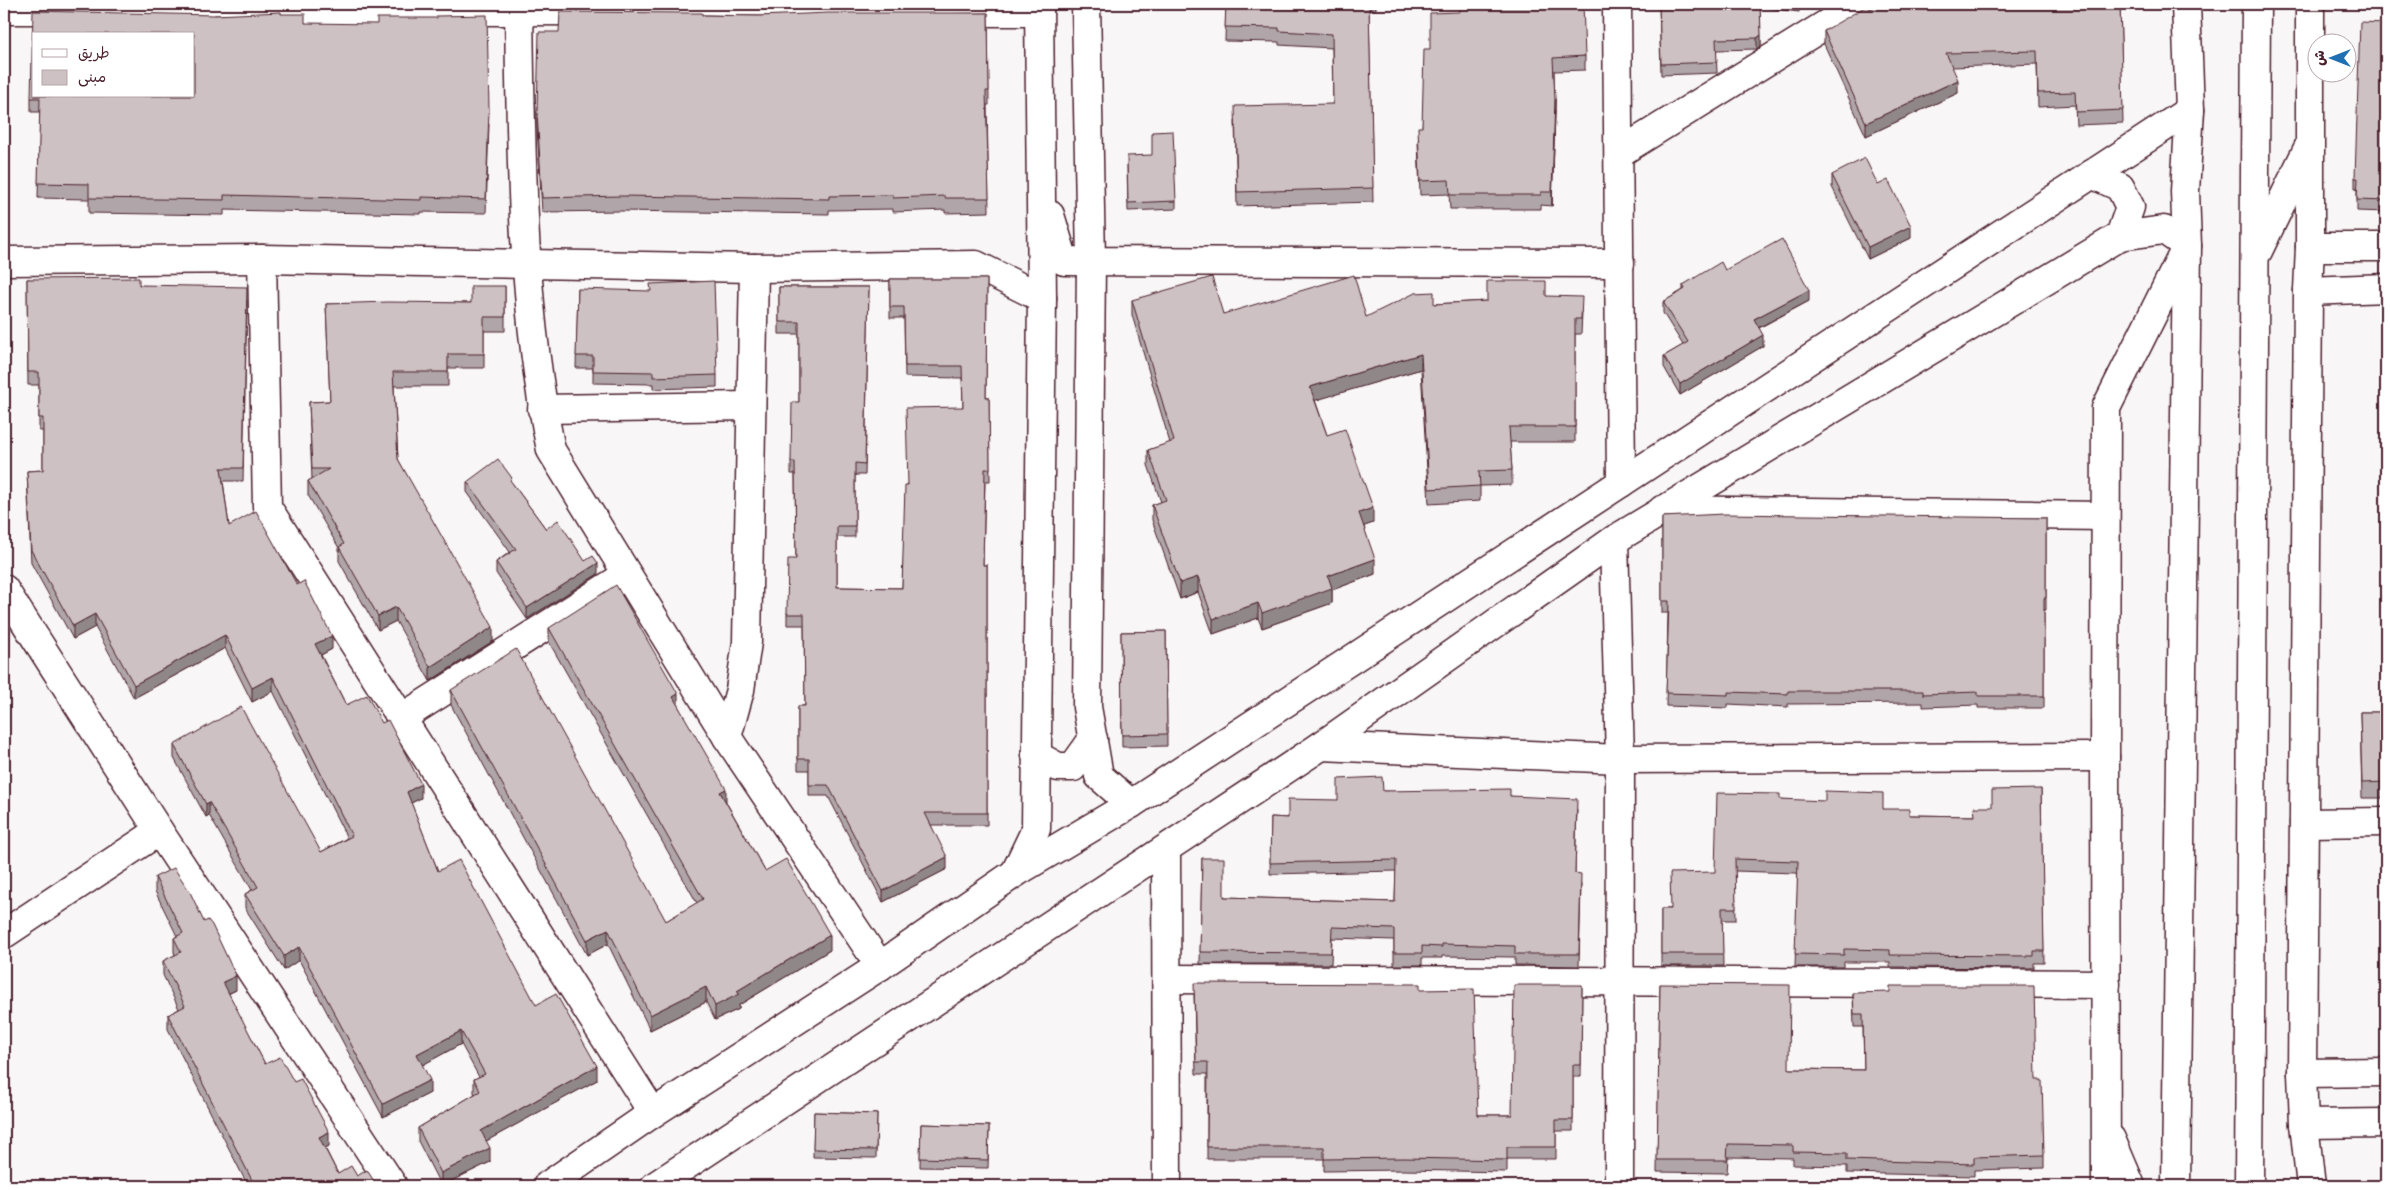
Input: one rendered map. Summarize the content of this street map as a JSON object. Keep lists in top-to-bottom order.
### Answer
{
  "legend": ["طريق", "مبنى"],
  "north": "left"
}
